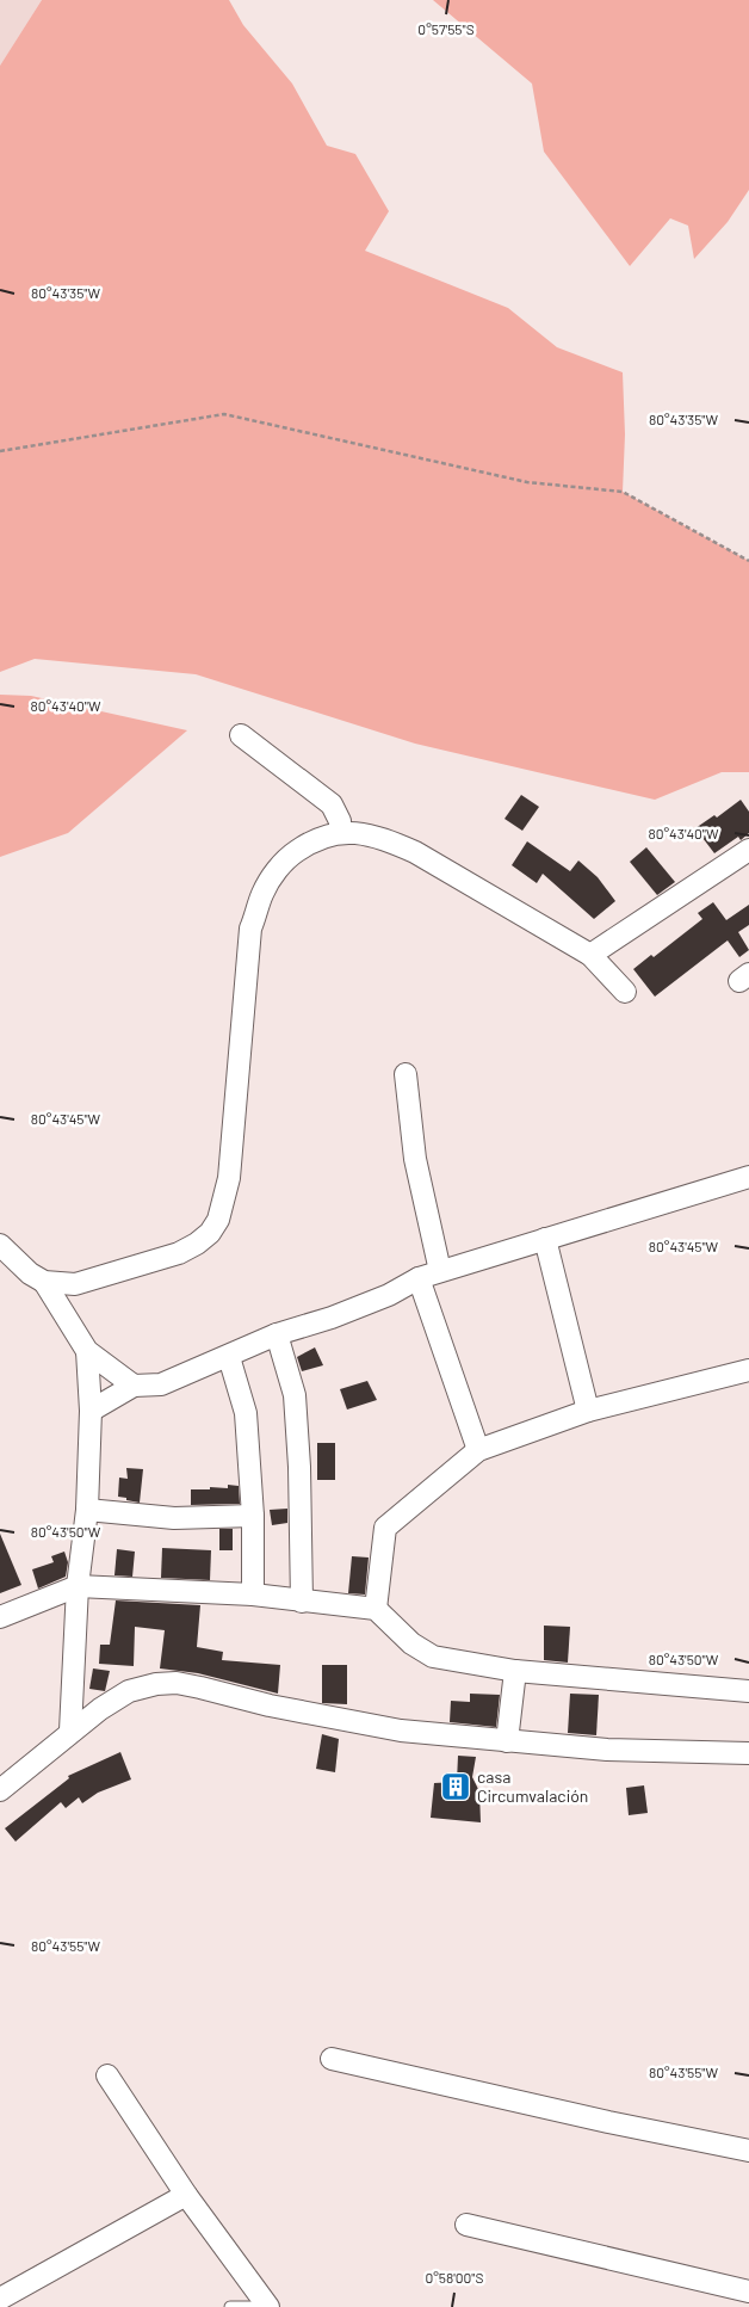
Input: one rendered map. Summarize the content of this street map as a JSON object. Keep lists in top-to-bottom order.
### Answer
{
  "places": {
    "building": ["casa Circumvalación"]
  },
  "coordinates": [
    "0°57'55\"S",
    "80°43'35\"W",
    "80°43'40\"W",
    "80°43'45\"W",
    "80°43'50\"W",
    "80°43'55\"W",
    "0°58'00\"S"
  ]
}
